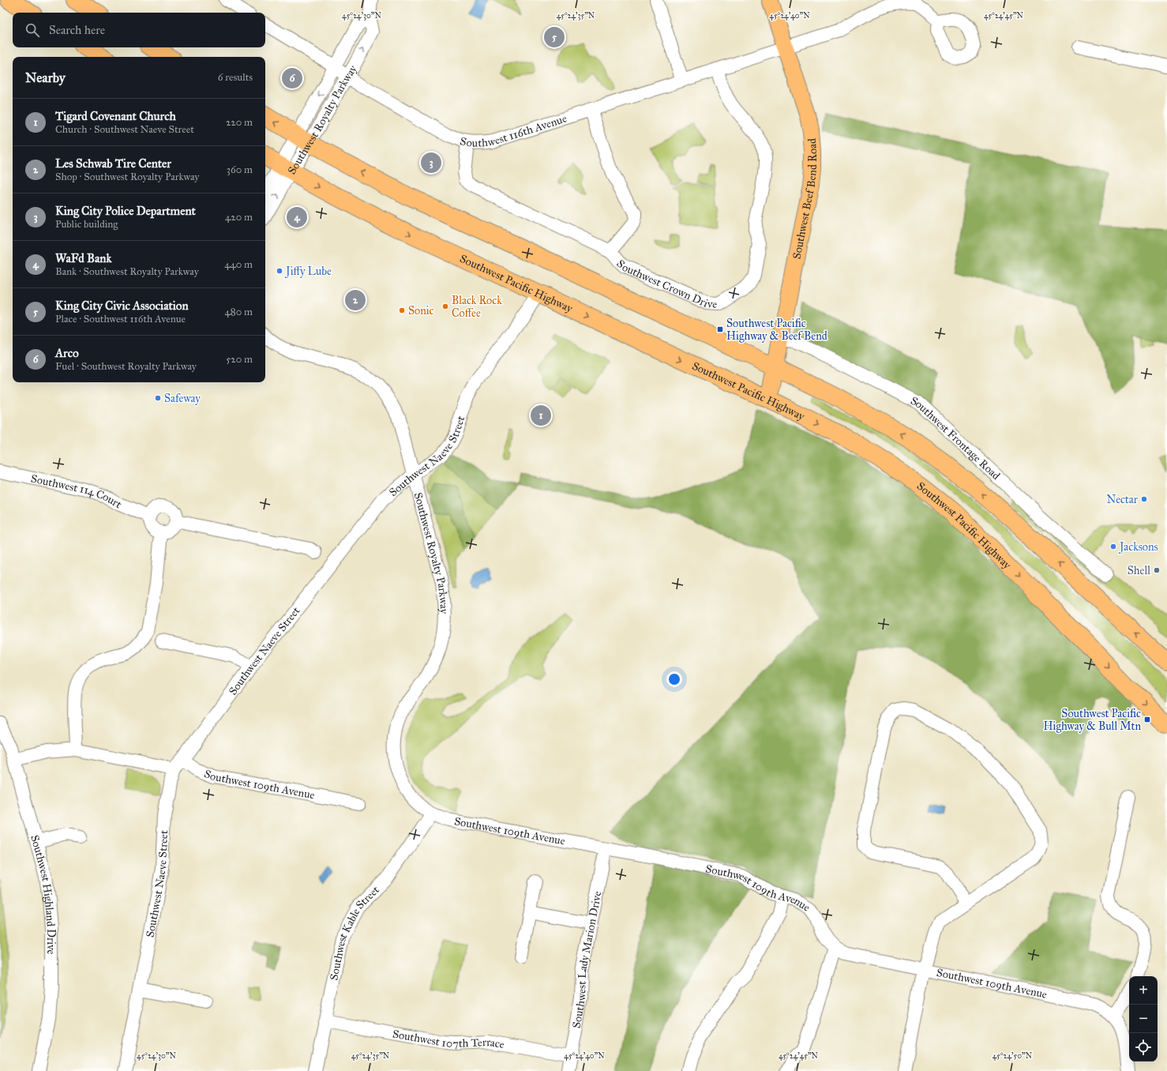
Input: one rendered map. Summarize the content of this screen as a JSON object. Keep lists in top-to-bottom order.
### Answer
{
  "streets": {
    "highway": ["Southwest Pacific Highway"],
    "main road": ["Southwest Beef Bend Road"],
    "street": [
      "Southwest Royalty Parkway",
      "Southwest 116th Avenue",
      "Southwest Crown Drive",
      "Southwest Frontage Road",
      "Southwest Naeve Street",
      "Southwest 114 Court",
      "Southwest 109th Avenue",
      "Southwest Highland Drive",
      "Southwest Kable Street",
      "Southwest Lady Marion Drive",
      "Southwest 107th Terrace"
    ]
  },
  "crossings": [
    ["Southwest Royalty Parkway", "Southwest 116th Avenue"],
    ["Southwest Royalty Parkway", "Southwest Pacific Highway"],
    ["Southwest Royalty Parkway", "Southwest Naeve Street"],
    ["Southwest Royalty Parkway", "Southwest 109th Avenue"],
    ["Southwest Royalty Parkway", "Southwest Kable Street"],
    ["Southwest 116th Avenue", "Southwest Beef Bend Road"],
    ["Southwest 116th Avenue", "Southwest Crown Drive"],
    ["Southwest Beef Bend Road", "Southwest Pacific Highway"],
    ["Southwest Beef Bend Road", "Southwest Frontage Road"],
    ["Southwest Pacific Highway", "Southwest Naeve Street"],
    ["Southwest Naeve Street", "Southwest 109th Avenue"],
    ["Southwest 109th Avenue", "Southwest Kable Street"],
    ["Southwest 109th Avenue", "Southwest Lady Marion Drive"],
    ["Southwest Kable Street", "Southwest 107th Terrace"],
    ["Southwest Lady Marion Drive", "Southwest 107th Terrace"]
  ],
  "places": {
    "other": [
      "Jiffy Lube",
      "Black Rock Coffee",
      "Sonic",
      "Safeway",
      "Nectar",
      "Jacksons",
      "Shell"
    ],
    "transit": ["Southwest Pacific Highway & Beef Bend", "Southwest Pacific Highway & Bull Mtn"]
  },
  "page": {
    "search": "Search here",
    "pins": [
      "5",
      "6",
      "3",
      "4",
      "2",
      "1"
    ],
    "heading": ["Nearby", "6 results"],
    "list": [
      {
        "mark": "1",
        "name": "Tigard Covenant Church",
        "note": "Church · Southwest Naeve Street",
        "value": "220 m"
      },
      {
        "mark": "2",
        "name": "Les Schwab Tire Center",
        "note": "Shop · Southwest Royalty Parkway",
        "value": "360 m"
      },
      {
        "mark": "3",
        "name": "King City Police Department",
        "note": "Public building",
        "value": "420 m"
      },
      {
        "mark": "4",
        "name": "WaFd Bank",
        "note": "Bank · Southwest Royalty Parkway",
        "value": "440 m"
      },
      {
        "mark": "5",
        "name": "King City Civic Association",
        "note": "Place · Southwest 116th Avenue",
        "value": "480 m"
      },
      {
        "mark": "6",
        "name": "Arco",
        "note": "Fuel · Southwest Royalty Parkway",
        "value": "520 m"
      }
    ],
    "map_buttons": ["+", "−"]
  },
  "coordinates": [
    "45°24'30\"N",
    "45°24'35\"N",
    "45°24'40\"N",
    "45°24'45\"N",
    "45°24'50\"N"
  ]
}
